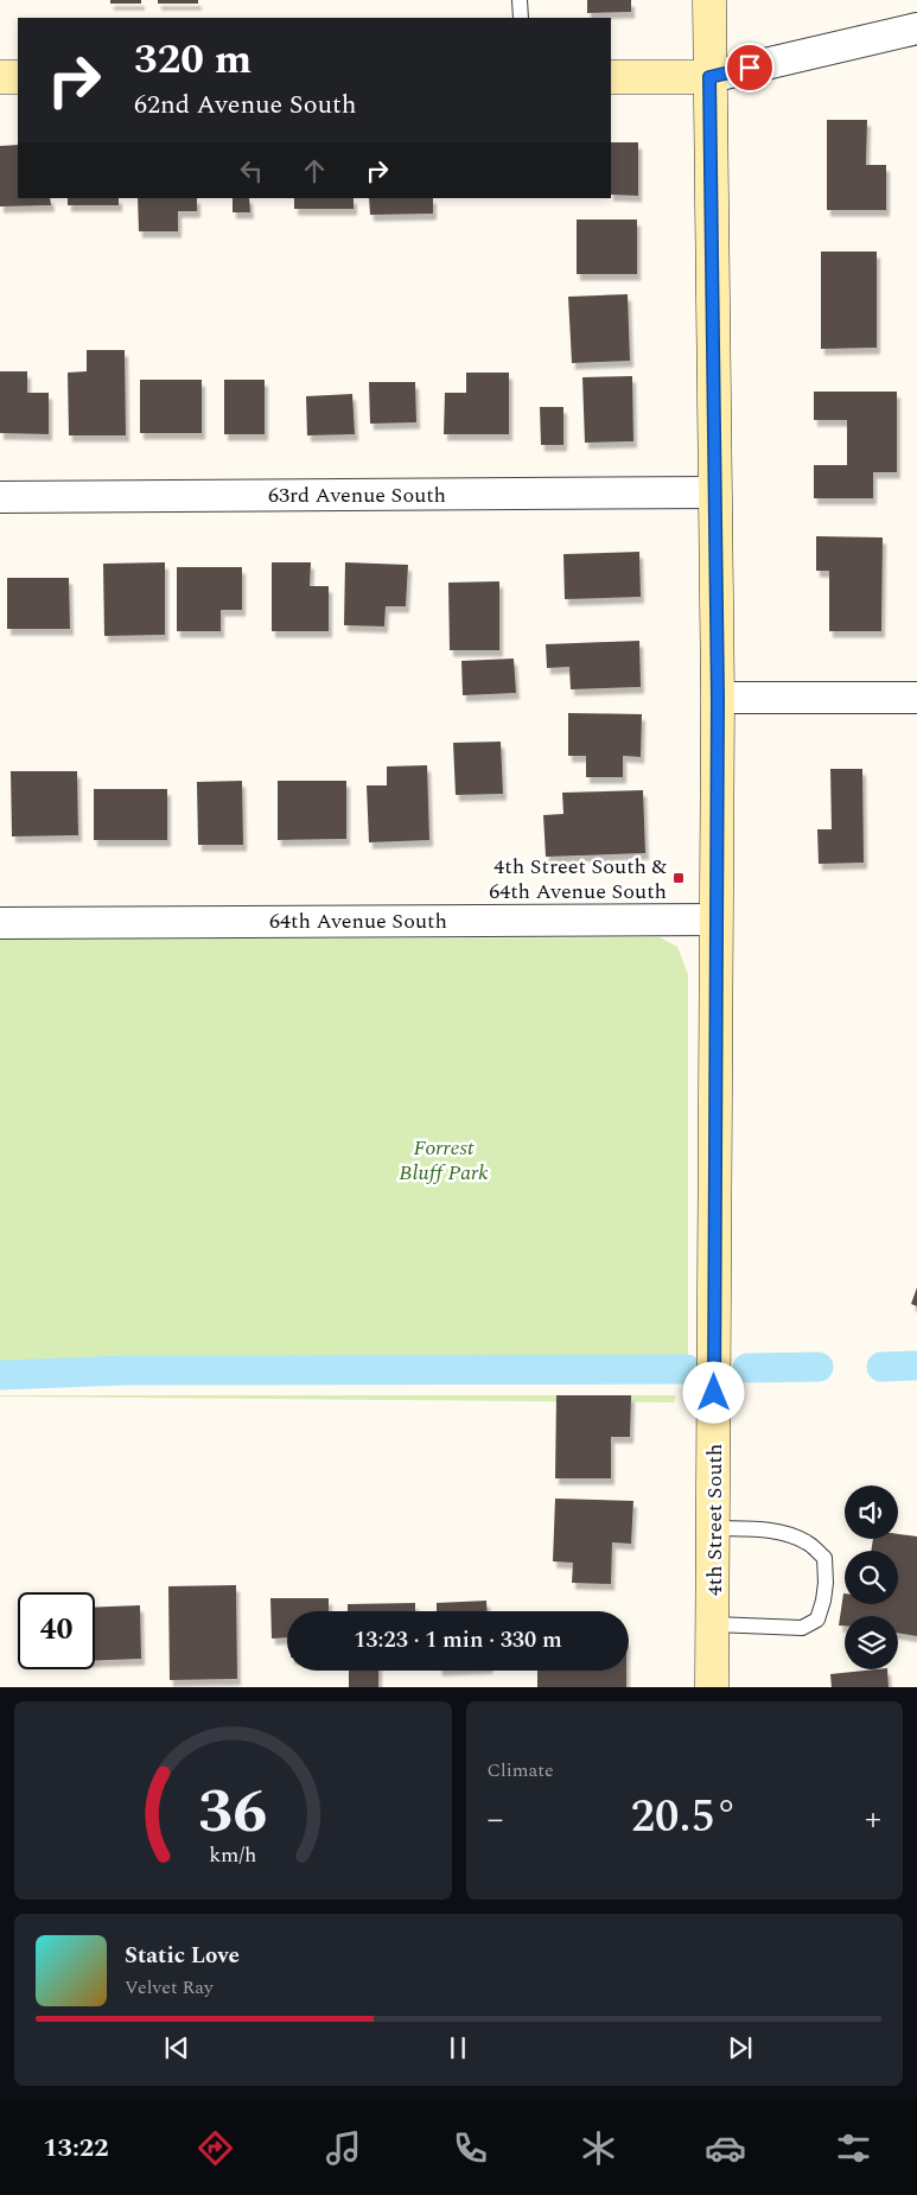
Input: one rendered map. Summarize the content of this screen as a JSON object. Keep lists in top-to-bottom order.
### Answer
{
  "streets": {
    "street": ["63rd Avenue South", "64th Avenue South", "4th Street South"]
  },
  "crossings": [
    ["63rd Avenue South", "4th Street South"],
    ["64th Avenue South", "4th Street South"]
  ],
  "parks": ["Forrest Bluff Park"],
  "places": {
    "transit": ["4th Street South & 64th Avenue South"]
  },
  "page": {
    "turn": ["320 m", "62nd Avenue South"],
    "limit": "40",
    "trip": "13:23 · 1 min · 330 m",
    "tile": "Climate",
    "heat": ["−", "20.5°", "+"],
    "song": ["Static Love", "Velvet Ray"],
    "tabs": "13:22",
    "gauge": ["36", "km/h"]
  }
}
